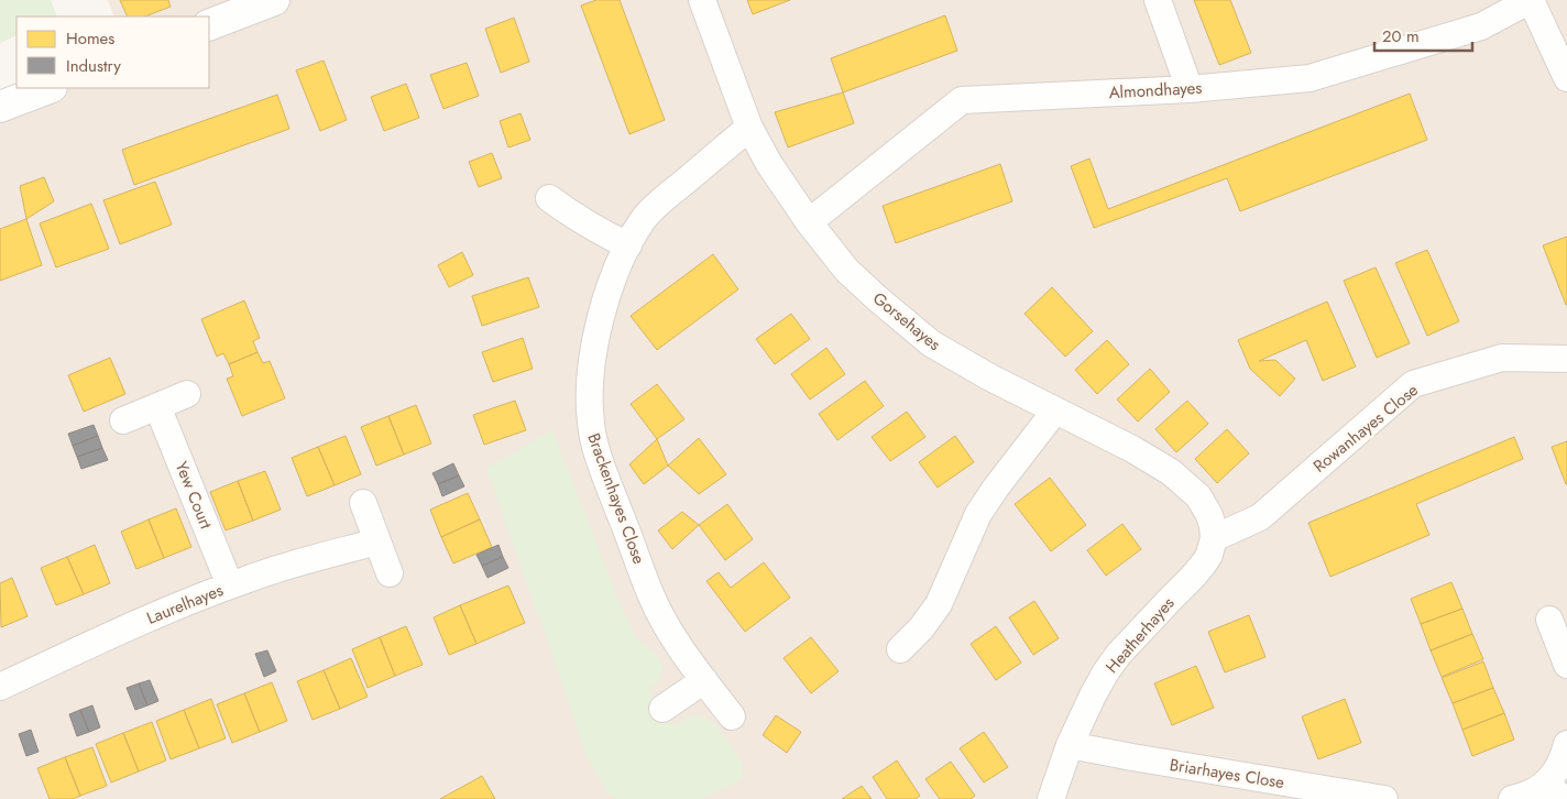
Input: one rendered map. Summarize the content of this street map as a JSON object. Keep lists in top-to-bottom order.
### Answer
{
  "streets": {
    "street": [
      "Almondhayes",
      "Gorsehayes",
      "Rowanhayes Close",
      "Yew Court",
      "Brackenhayes Close",
      "Laurelhayes",
      "Heatherhayes",
      "Briarhayes Close"
    ]
  },
  "crossings": [
    ["Almondhayes", "Gorsehayes"],
    ["Gorsehayes", "Rowanhayes Close"],
    ["Gorsehayes", "Brackenhayes Close"],
    ["Gorsehayes", "Heatherhayes"],
    ["Rowanhayes Close", "Heatherhayes"],
    ["Yew Court", "Laurelhayes"],
    ["Heatherhayes", "Briarhayes Close"]
  ],
  "legend": ["Homes", "Industry"],
  "scale_bar": "20 m"
}
